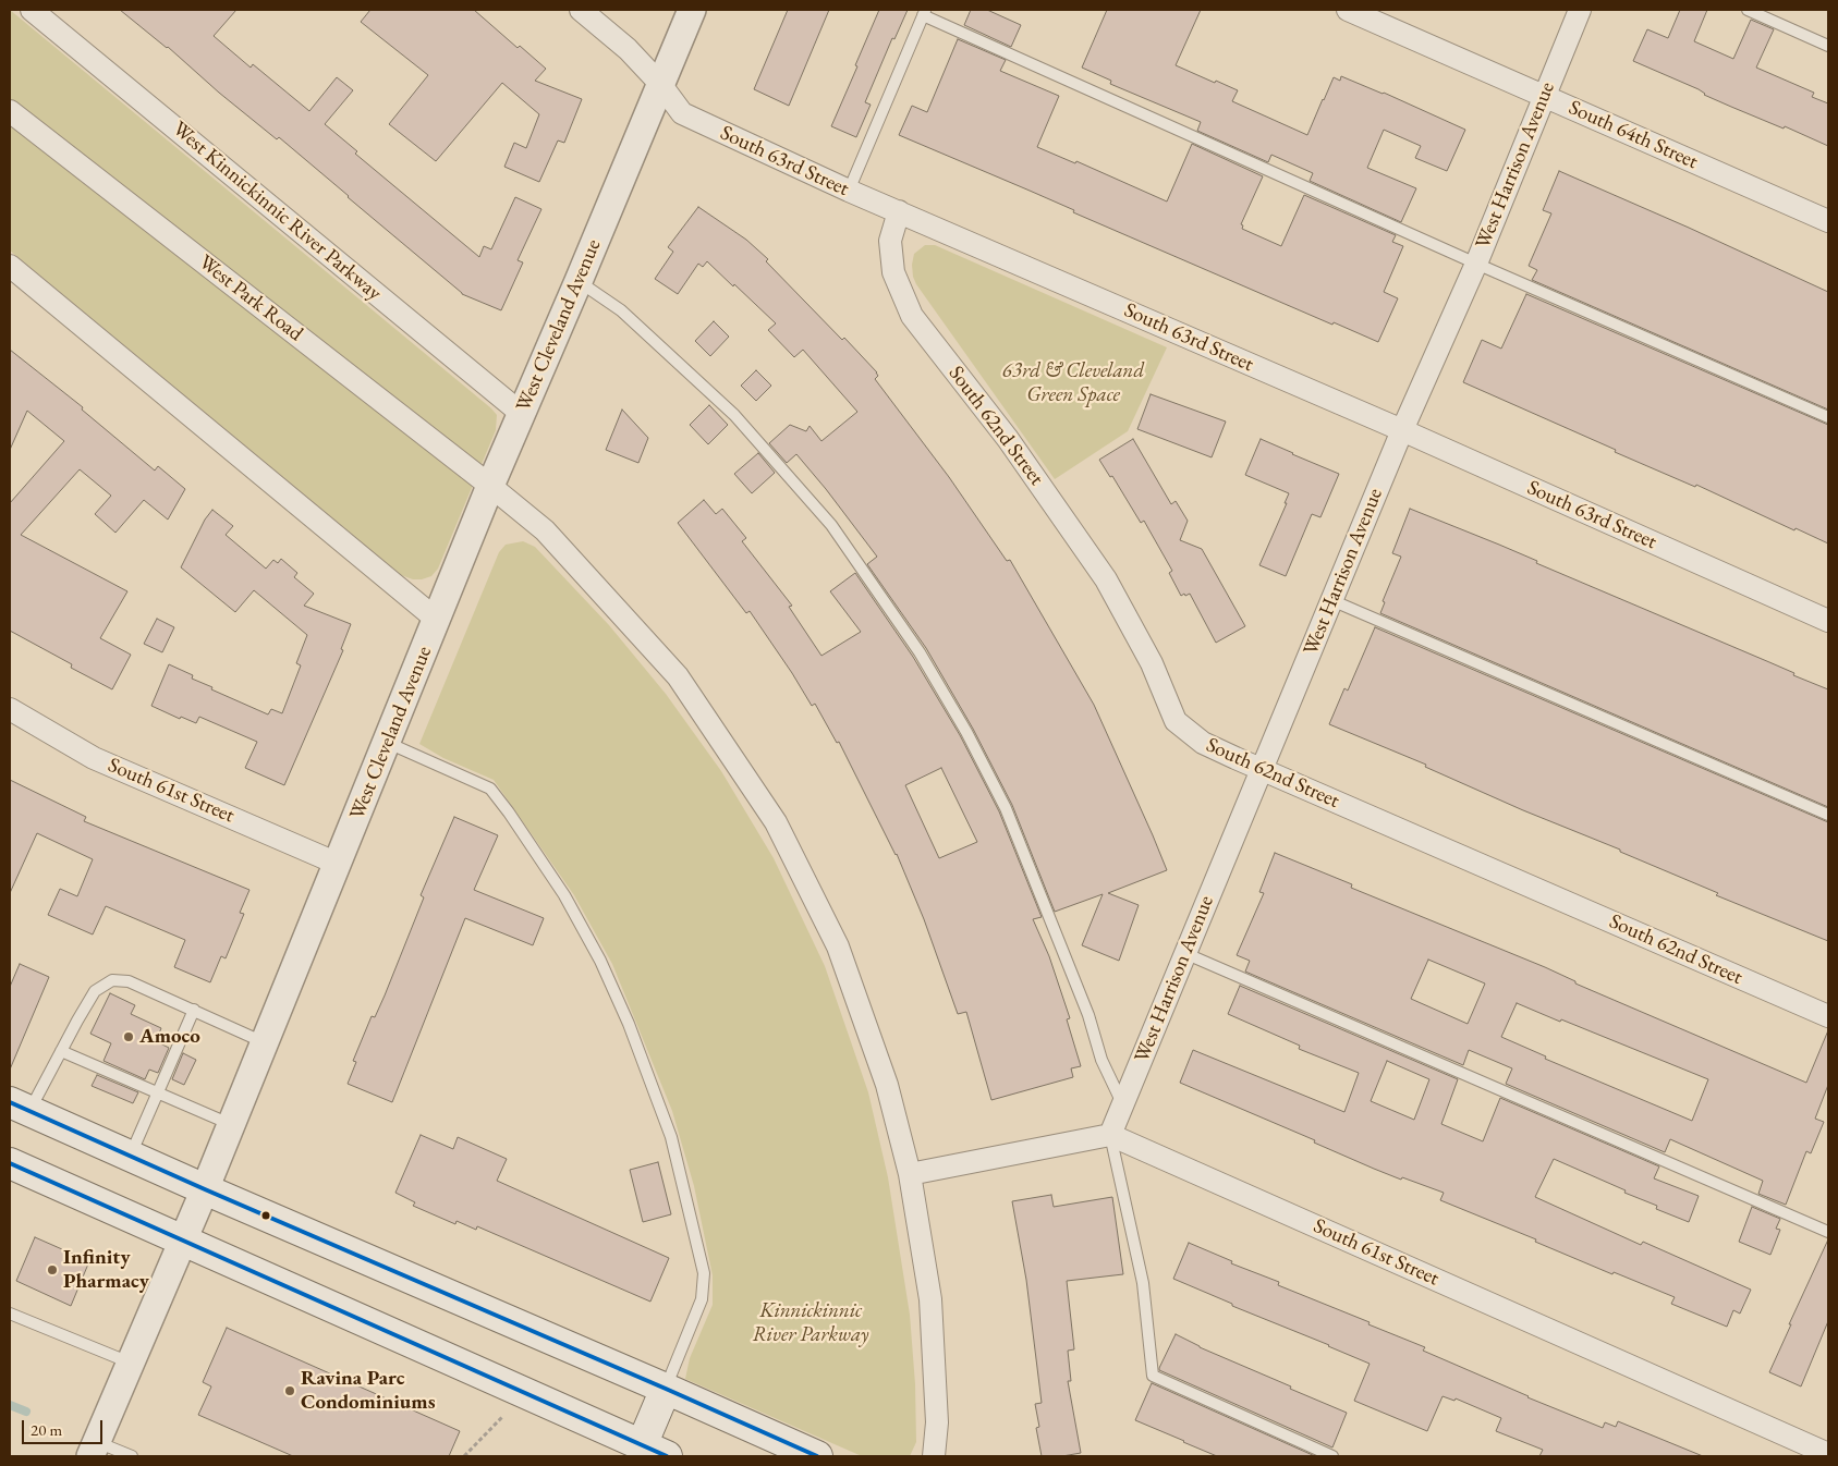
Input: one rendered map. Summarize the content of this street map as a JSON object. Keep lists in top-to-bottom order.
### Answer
{
  "streets": {
    "street": [
      "South 64th Street",
      "South 63rd Street",
      "West Harrison Avenue",
      "West Kinnickinnic River Parkway",
      "West Park Road",
      "West Cleveland Avenue",
      "South 62nd Street",
      "South 61st Street"
    ]
  },
  "crossings": [
    ["South 64th Street", "West Harrison Avenue"],
    ["South 63rd Street", "West Harrison Avenue"],
    ["South 63rd Street", "West Cleveland Avenue"],
    ["South 63rd Street", "South 62nd Street"],
    ["West Harrison Avenue", "South 62nd Street"],
    ["West Harrison Avenue", "South 61st Street"],
    ["West Kinnickinnic River Parkway", "West Cleveland Avenue"],
    ["West Park Road", "West Cleveland Avenue"],
    ["West Cleveland Avenue", "South 61st Street"]
  ],
  "parks": ["63rd & Cleveland Green Space", "Kinnickinnic River Parkway"],
  "places": ["Amoco", "Infinity Pharmacy", "Ravina Parc Condominiums"],
  "scale_bar": "20 m"
}
